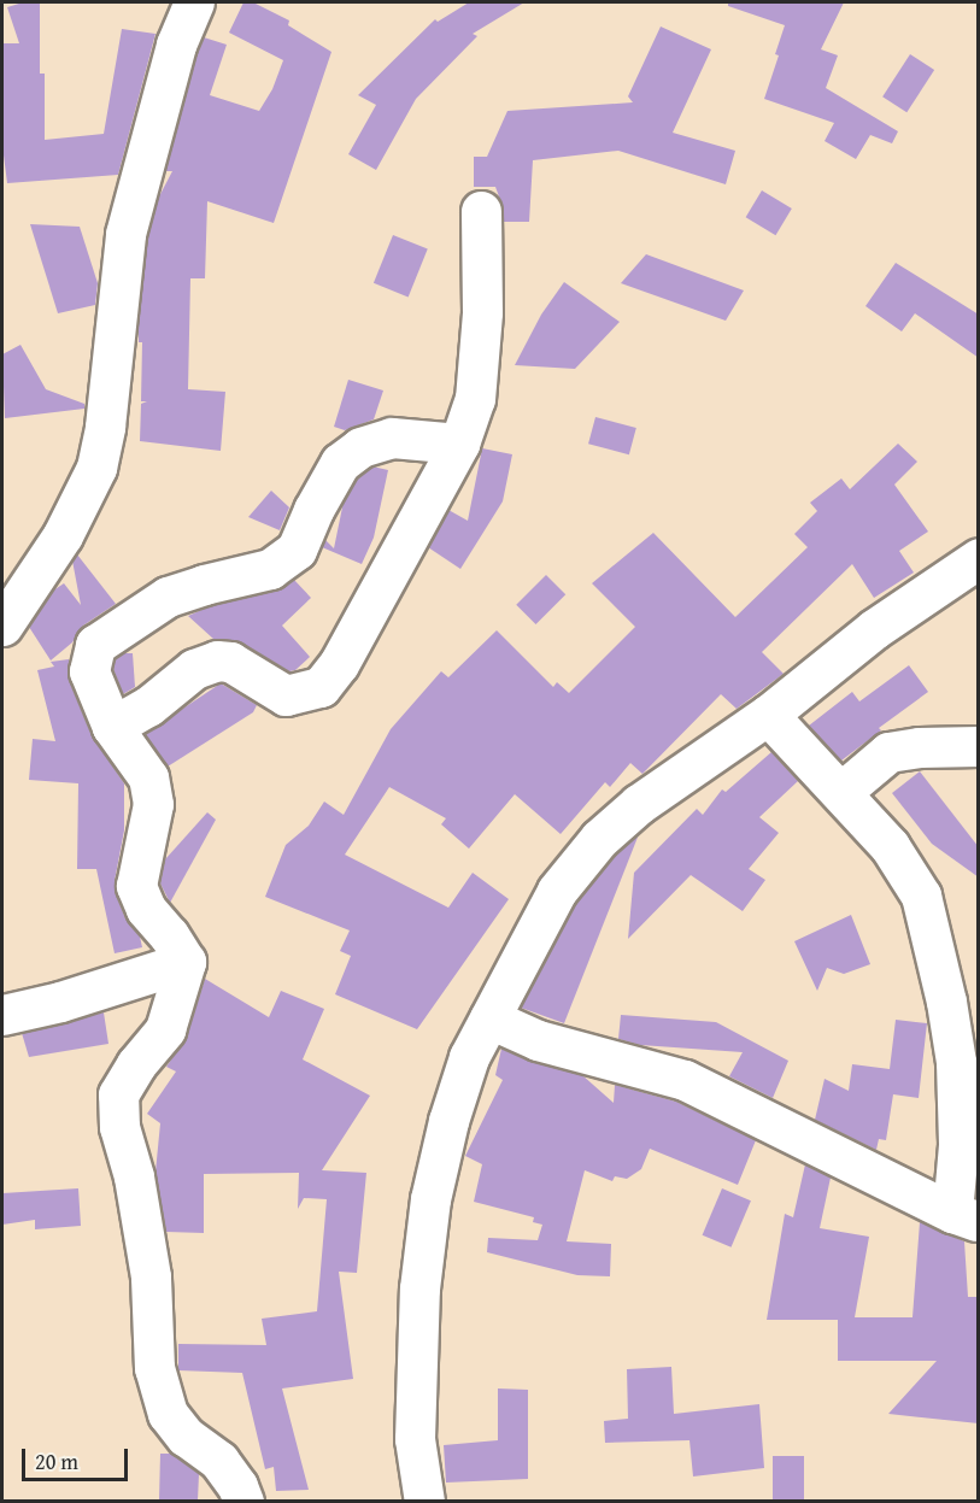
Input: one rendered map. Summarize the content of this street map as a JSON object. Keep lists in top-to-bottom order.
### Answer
{
  "scale_bar": "20 m"
}
